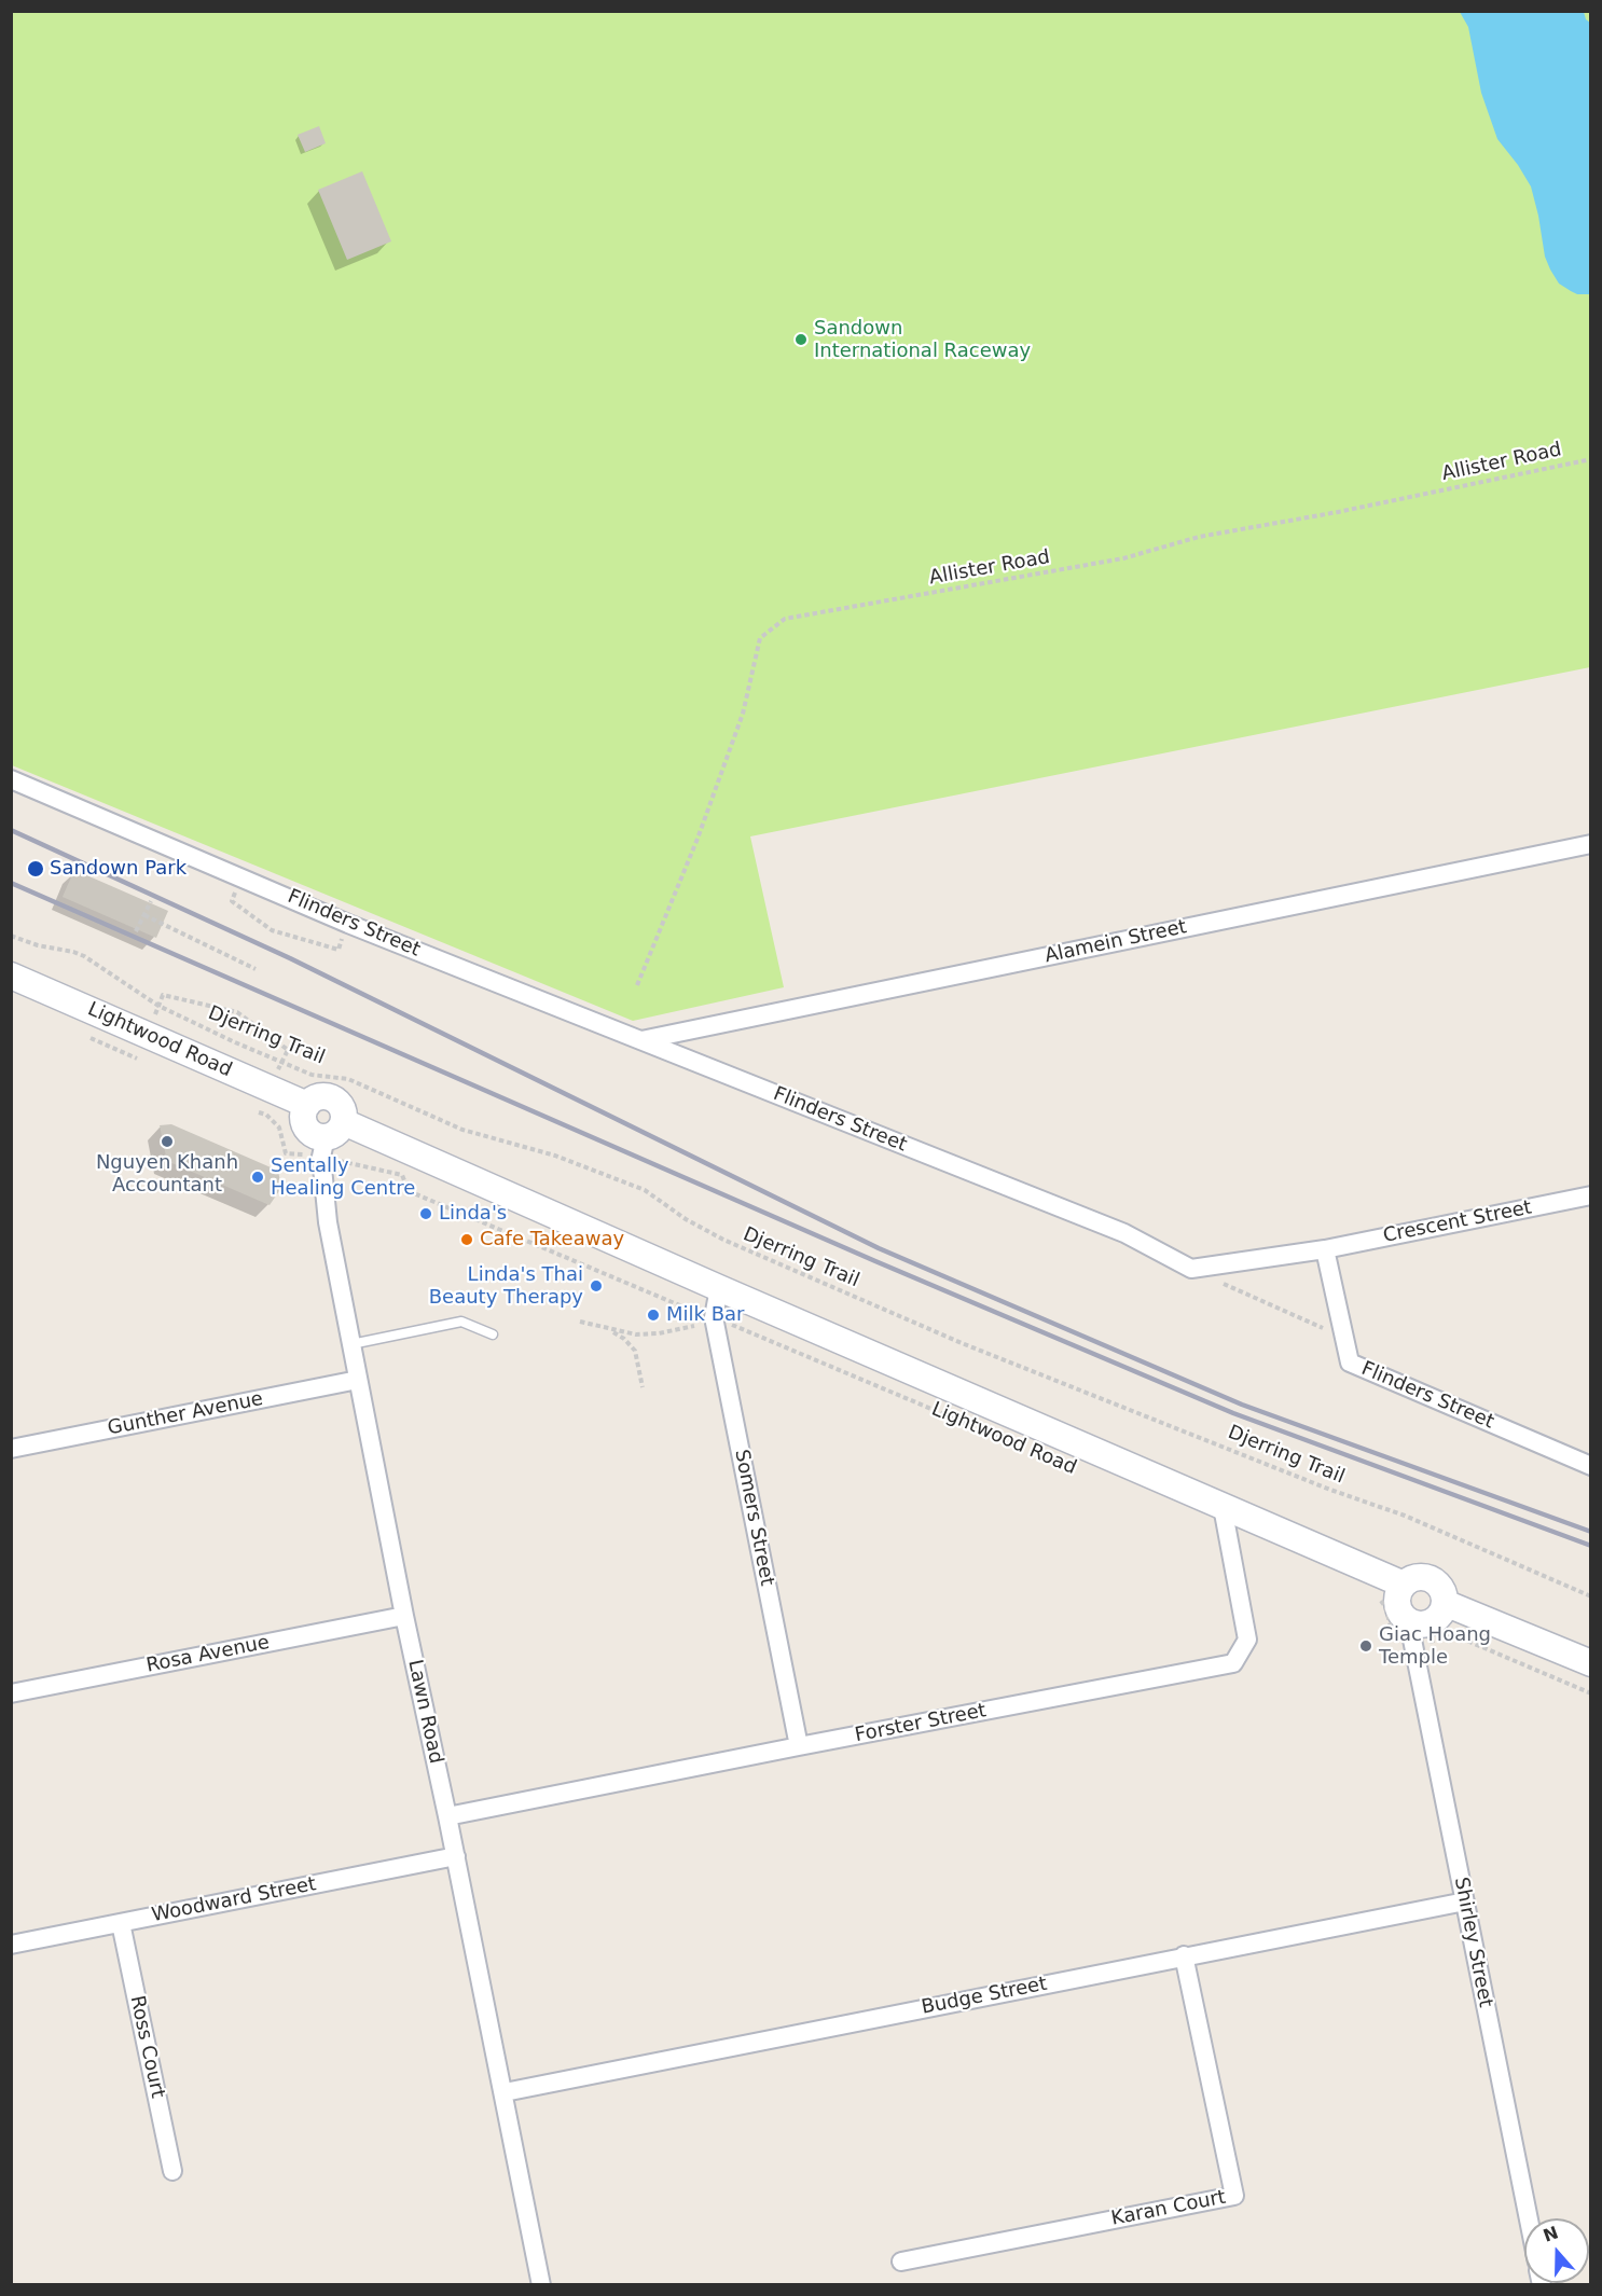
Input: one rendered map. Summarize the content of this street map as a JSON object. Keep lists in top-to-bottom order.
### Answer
{
  "streets": {
    "main road": ["Lightwood Road"],
    "street": [
      "Flinders Street",
      "Alamein Street",
      "Crescent Street",
      "Gunther Avenue",
      "Somers Street",
      "Rosa Avenue",
      "Lawn Road",
      "Forster Street",
      "Woodward Street",
      "Shirley Street",
      "Budge Street",
      "Ross Court",
      "Karan Court"
    ],
    "path": ["Allister Road", "Djerring Trail"]
  },
  "crossings": [
    ["Flinders Street", "Alamein Street"],
    ["Flinders Street", "Crescent Street"],
    ["Lightwood Road", "Somers Street"],
    ["Lightwood Road", "Lawn Road"],
    ["Lightwood Road", "Forster Street"],
    ["Lightwood Road", "Shirley Street"],
    ["Gunther Avenue", "Lawn Road"],
    ["Somers Street", "Forster Street"],
    ["Rosa Avenue", "Lawn Road"],
    ["Lawn Road", "Forster Street"],
    ["Lawn Road", "Woodward Street"],
    ["Lawn Road", "Budge Street"],
    ["Woodward Street", "Ross Court"],
    ["Shirley Street", "Budge Street"],
    ["Budge Street", "Karan Court"]
  ],
  "places": [
    "Sandown International Raceway",
    "Sandown Park",
    "Nguyen Khanh Accountant",
    "Sentally Healing Centre",
    "Linda's",
    "Cafe Takeaway",
    "Linda's Thai Beauty Therapy",
    "Milk Bar",
    "Giac Hoang Temple"
  ],
  "north": "top"
}
